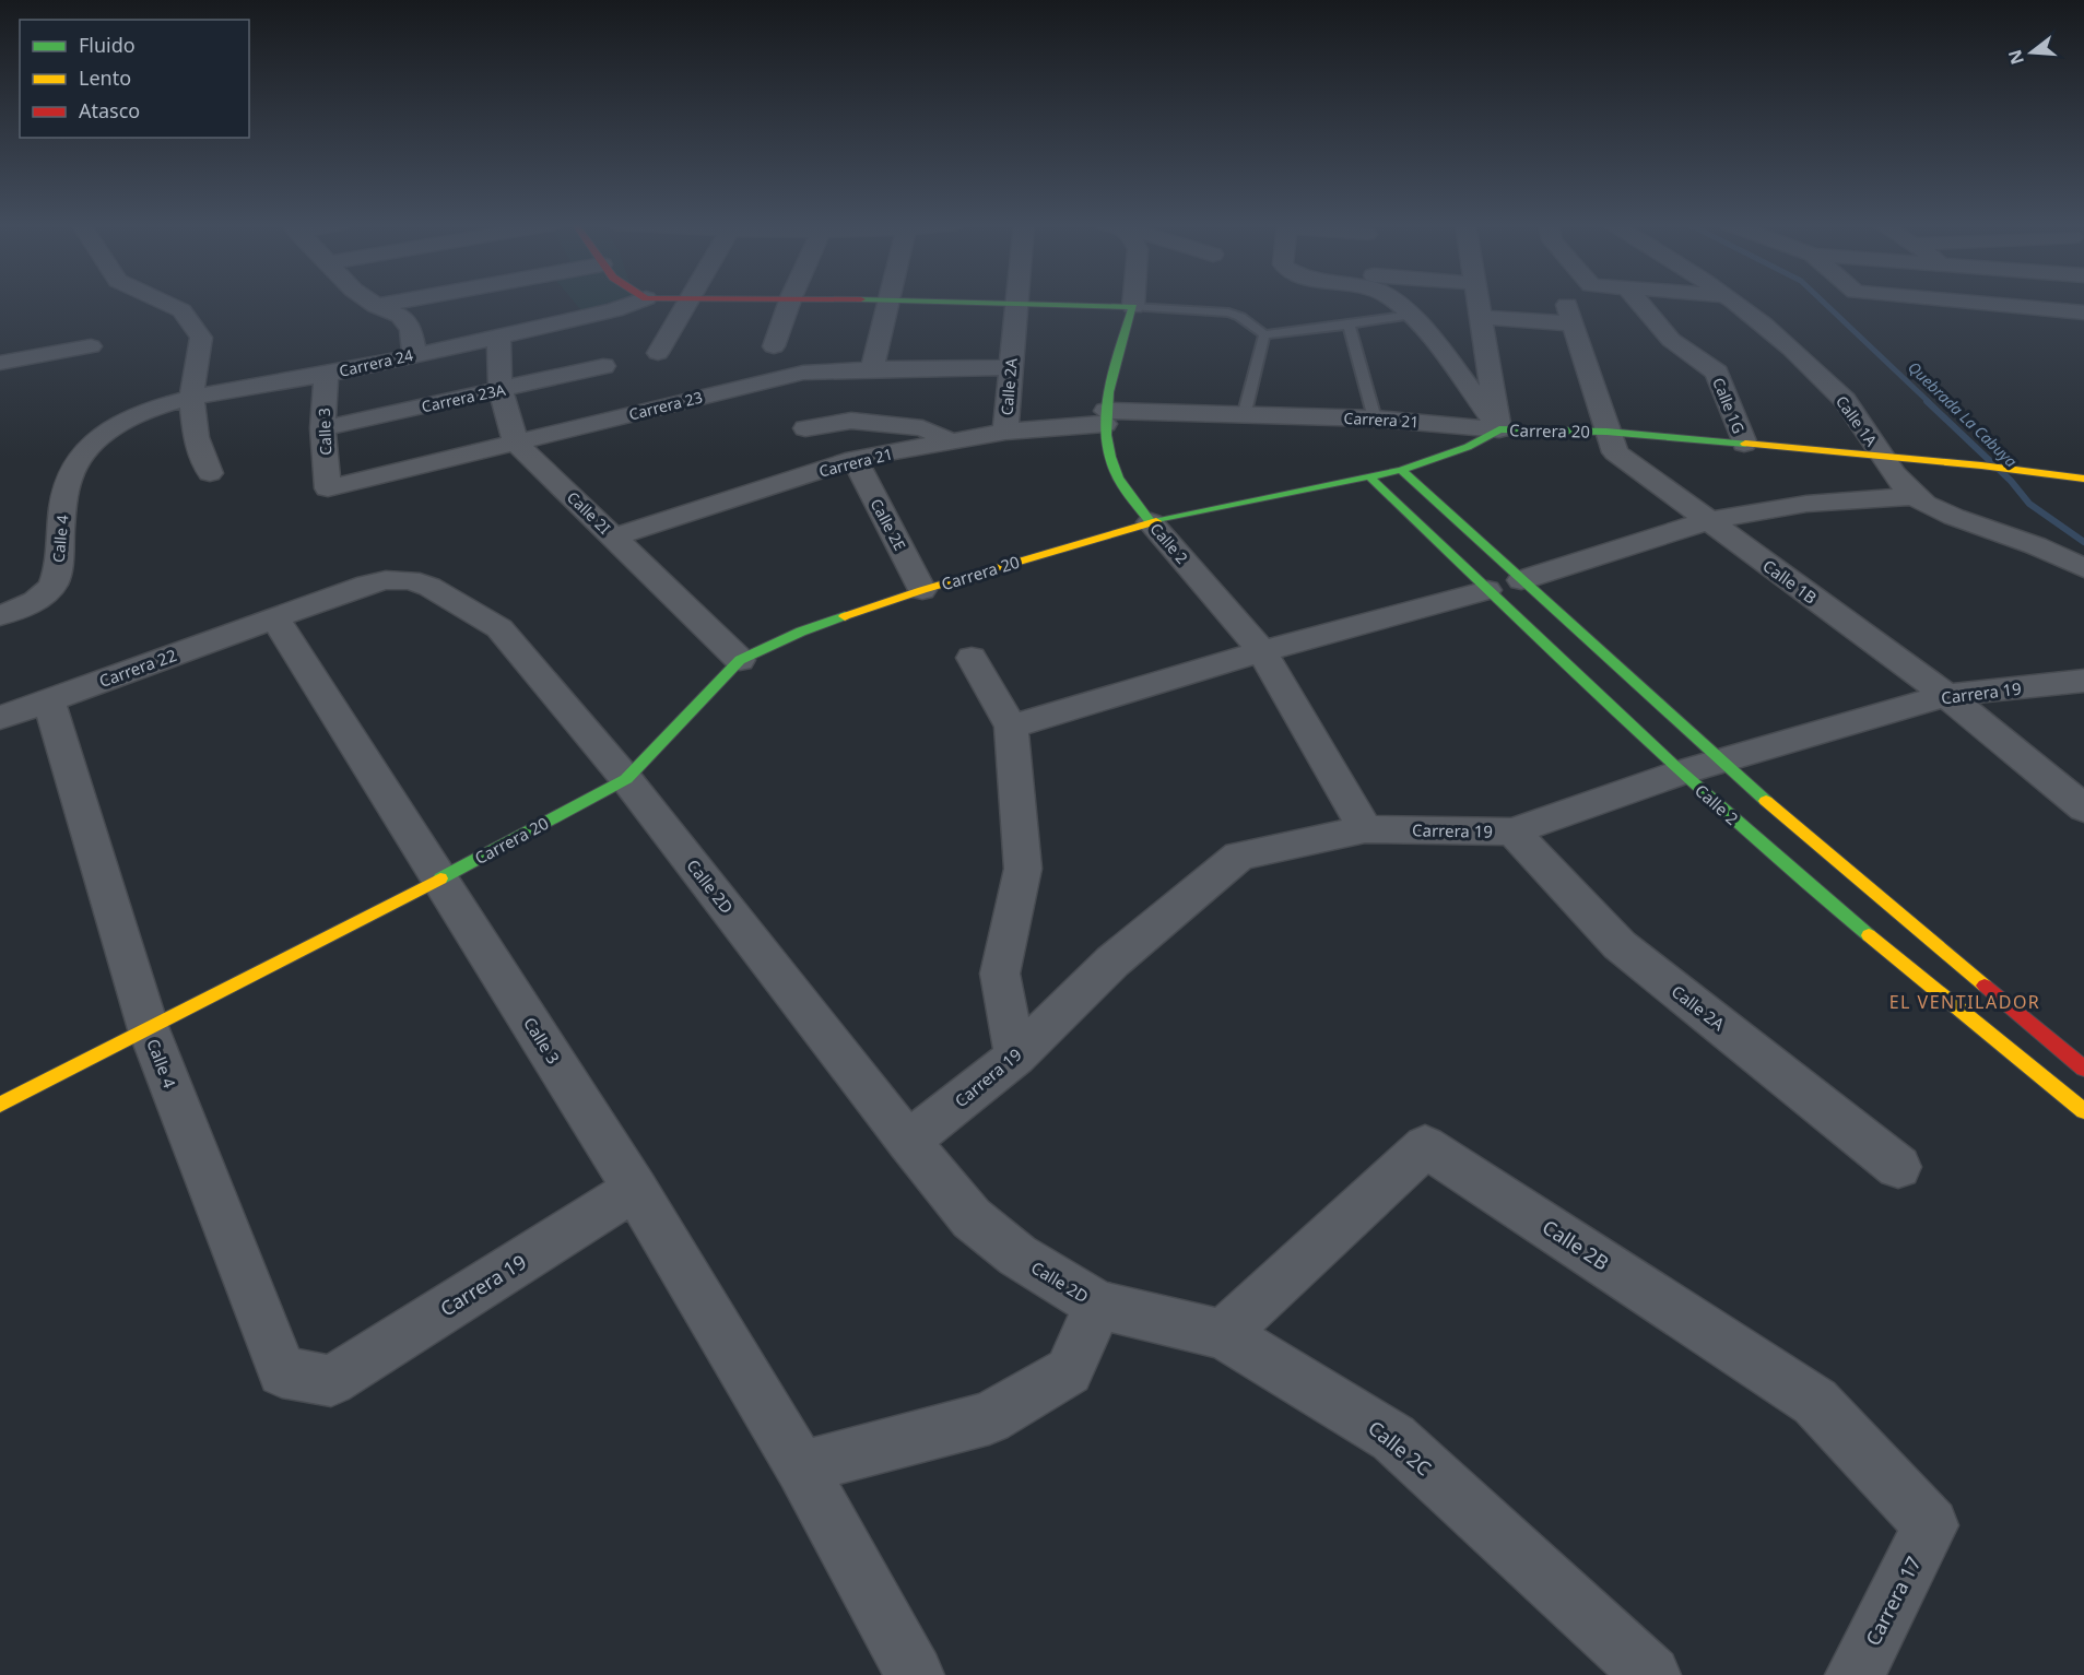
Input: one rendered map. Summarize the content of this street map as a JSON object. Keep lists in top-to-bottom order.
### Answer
{
  "streets": {
    "street": [
      "Carrera 24",
      "Calle 2A",
      "Carrera 23A",
      "Carrera 23",
      "Calle 1G",
      "Carrera 21",
      "Calle 1A",
      "Carrera 20",
      "Calle 3",
      "Calle 2I",
      "Calle 2E",
      "Calle 4",
      "Calle 2",
      "Calle 1B",
      "Carrera 22",
      "Carrera 19",
      "Calle 2D",
      "Calle 2B",
      "Calle 2C",
      "Carrera 17"
    ]
  },
  "crossings": [
    ["Carrera 24", "Calle 2A"],
    ["Carrera 24", "Calle 3"],
    ["Carrera 24", "Calle 4"],
    ["Carrera 24", "Calle 2"],
    ["Calle 2A", "Carrera 23"],
    ["Calle 2A", "Carrera 21"],
    ["Calle 2A", "Carrera 19"],
    ["Carrera 23A", "Calle 3"],
    ["Carrera 23", "Calle 3"],
    ["Carrera 23", "Calle 2I"],
    ["Calle 1G", "Carrera 20"],
    ["Carrera 21", "Carrera 20"],
    ["Carrera 21", "Calle 2I"],
    ["Carrera 21", "Calle 2E"],
    ["Carrera 21", "Calle 2"],
    ["Calle 1A", "Carrera 20"],
    ["Carrera 20", "Calle 3"],
    ["Carrera 20", "Calle 2I"],
    ["Carrera 20", "Calle 2E"],
    ["Carrera 20", "Calle 4"],
    ["Carrera 20", "Calle 2"],
    ["Carrera 20", "Calle 1B"],
    ["Carrera 20", "Calle 2D"],
    ["Calle 3", "Carrera 22"],
    ["Calle 3", "Carrera 19"],
    ["Calle 3", "Calle 2D"],
    ["Calle 4", "Carrera 22"],
    ["Calle 4", "Carrera 19"],
    ["Calle 2", "Carrera 19"],
    ["Calle 1B", "Carrera 19"],
    ["Carrera 22", "Calle 2D"],
    ["Carrera 19", "Calle 2D"],
    ["Calle 2D", "Calle 2C"],
    ["Calle 2B", "Calle 2C"],
    ["Calle 2B", "Carrera 17"]
  ],
  "districts": ["EL VENTILADOR"],
  "water": ["Quebrada La Cabuya"],
  "legend": ["Fluido", "Lento", "Atasco"],
  "north": "left"
}
